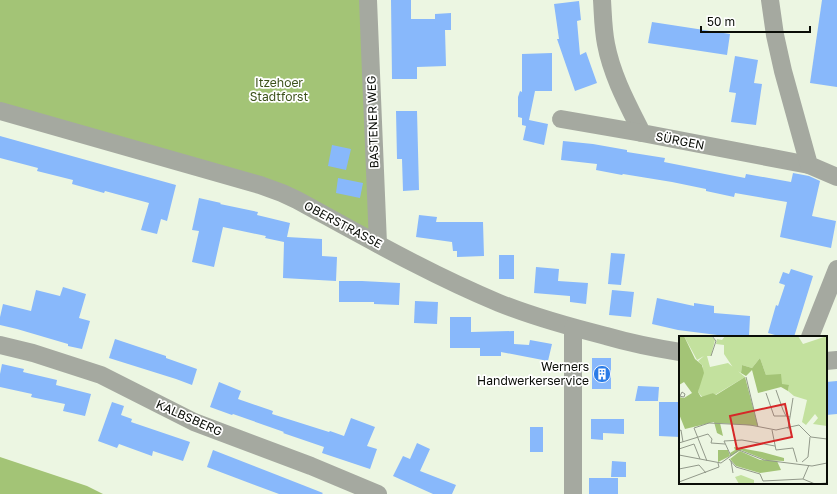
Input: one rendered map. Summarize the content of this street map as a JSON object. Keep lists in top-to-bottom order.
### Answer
{
  "streets": {
    "street": [
      "BASTENER WEG",
      "SÜRGEN",
      "OBERSTRASSE",
      "KALBSBERG"
    ]
  },
  "crossings": [
    ["BASTENER WEG", "OBERSTRASSE"]
  ],
  "parks": ["Itzehoer Stadtforst"],
  "places": {
    "building": ["Werners Handwerkerservice"]
  },
  "scale_bar": "50 m"
}
